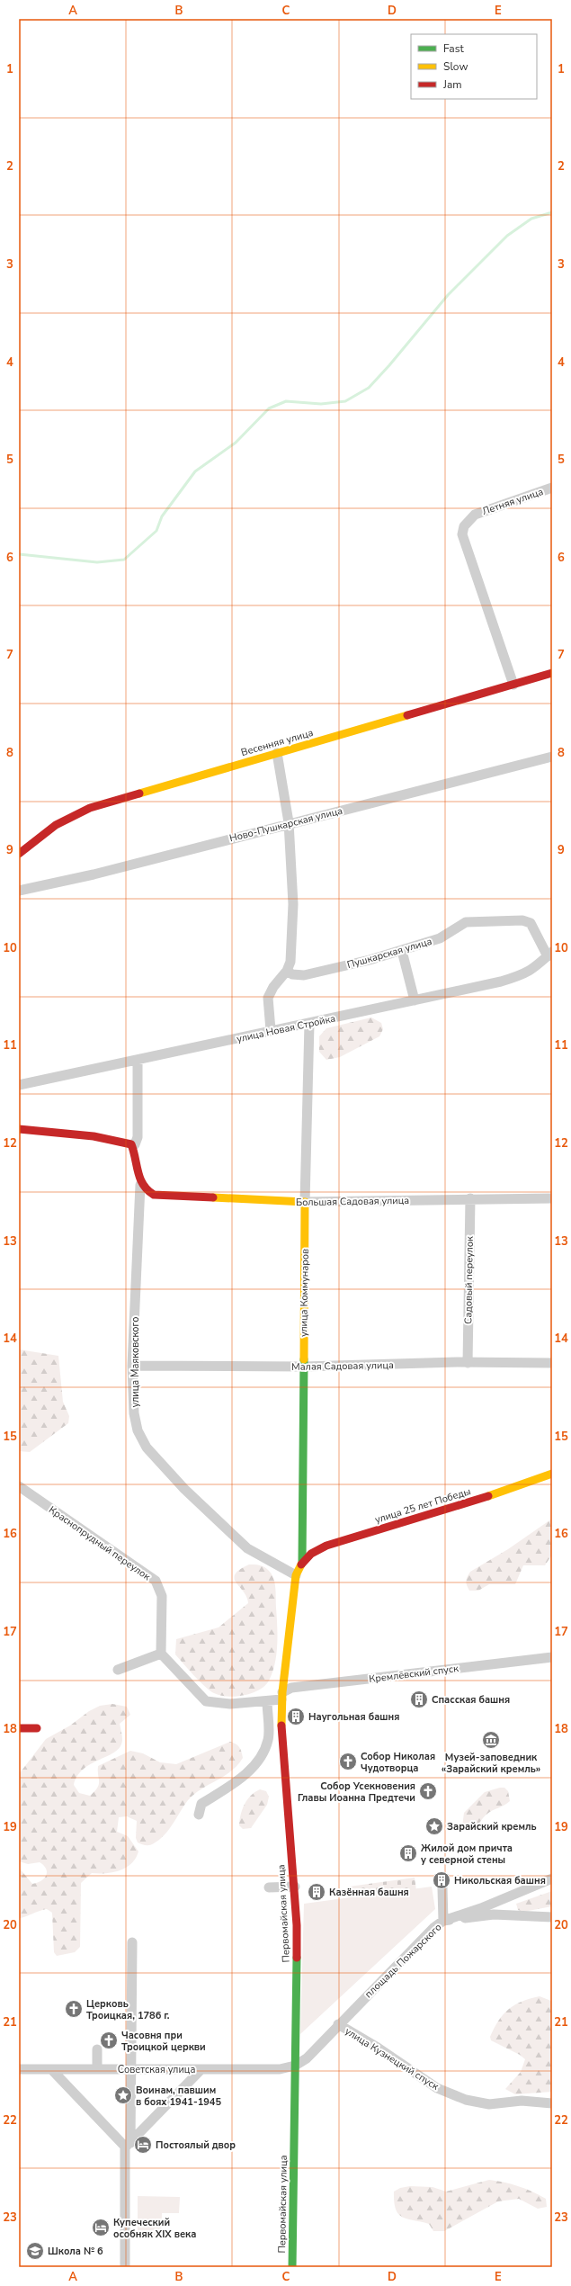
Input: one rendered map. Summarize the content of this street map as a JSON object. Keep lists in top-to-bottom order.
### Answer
{
  "streets": {
    "street": [
      "Летняя улица",
      "Весенняя улица",
      "Ново-Пушкарская улица",
      "Пушкарская улица",
      "улица Новая Стройка",
      "Большая Садовая улица",
      "Садовый переулок",
      "улица Коммунаров",
      "улица Маяковского",
      "Малая Садовая улица",
      "улица 25 лет Победы",
      "Краснопрудный переулок",
      "Кремлёвский спуск",
      "Первомайская улица",
      "площадь Пожарского",
      "улица Кузнецкий спуск",
      "Советская улица"
    ]
  },
  "crossings": [
    ["Летняя улица", "Весенняя улица"],
    ["Пушкарская улица", "улица Новая Стройка"],
    ["улица Новая Стройка", "улица Коммунаров"],
    ["Большая Садовая улица", "Садовый переулок"],
    ["Большая Садовая улица", "улица Коммунаров"],
    ["Большая Садовая улица", "улица Маяковского"],
    ["Садовый переулок", "Малая Садовая улица"],
    ["улица Коммунаров", "Малая Садовая улица"],
    ["улица Коммунаров", "улица 25 лет Победы"],
    ["улица Коммунаров", "Первомайская улица"],
    ["улица Маяковского", "Малая Садовая улица"],
    ["улица Маяковского", "Первомайская улица"],
    ["улица 25 лет Победы", "Первомайская улица"],
    ["Краснопрудный переулок", "Кремлёвский спуск"],
    ["Кремлёвский спуск", "Первомайская улица"],
    ["Первомайская улица", "площадь Пожарского"],
    ["Первомайская улица", "Советская улица"],
    ["площадь Пожарского", "улица Кузнецкий спуск"],
    ["площадь Пожарского", "Советская улица"]
  ],
  "places": {
    "building": [
      "Спасская башня",
      "Наугольная башня",
      "Жилой дом причта у северной стены",
      "Никольская башня",
      "Казённая башня"
    ],
    "museum": ["Музей-заповедник «Зарайский кремль»"],
    "church": [
      "Собор Николая Чудотворца",
      "Собор Усекновения Главы Иоанна Предтечи",
      "Церковь Троицкая, 1786 г.",
      "Часовня при Троицкой церкви"
    ],
    "place": ["Зарайский кремль", "Воинам, павшим в боях 1941-1945"],
    "hotel": ["Постоялый двор", "Купеческий особняк XIX века"],
    "school or university": ["Школа № 6"]
  },
  "legend": ["Fast", "Slow", "Jam"],
  "grid": {
    "columns": [
      "A",
      "B",
      "C",
      "D",
      "E"
    ],
    "rows": [
      "1",
      "2",
      "3",
      "4",
      "5",
      "6",
      "7",
      "8",
      "9",
      "10",
      "11",
      "12",
      "13",
      "14",
      "15",
      "16",
      "17",
      "18",
      "19",
      "20",
      "21",
      "22",
      "23"
    ]
  }
}
